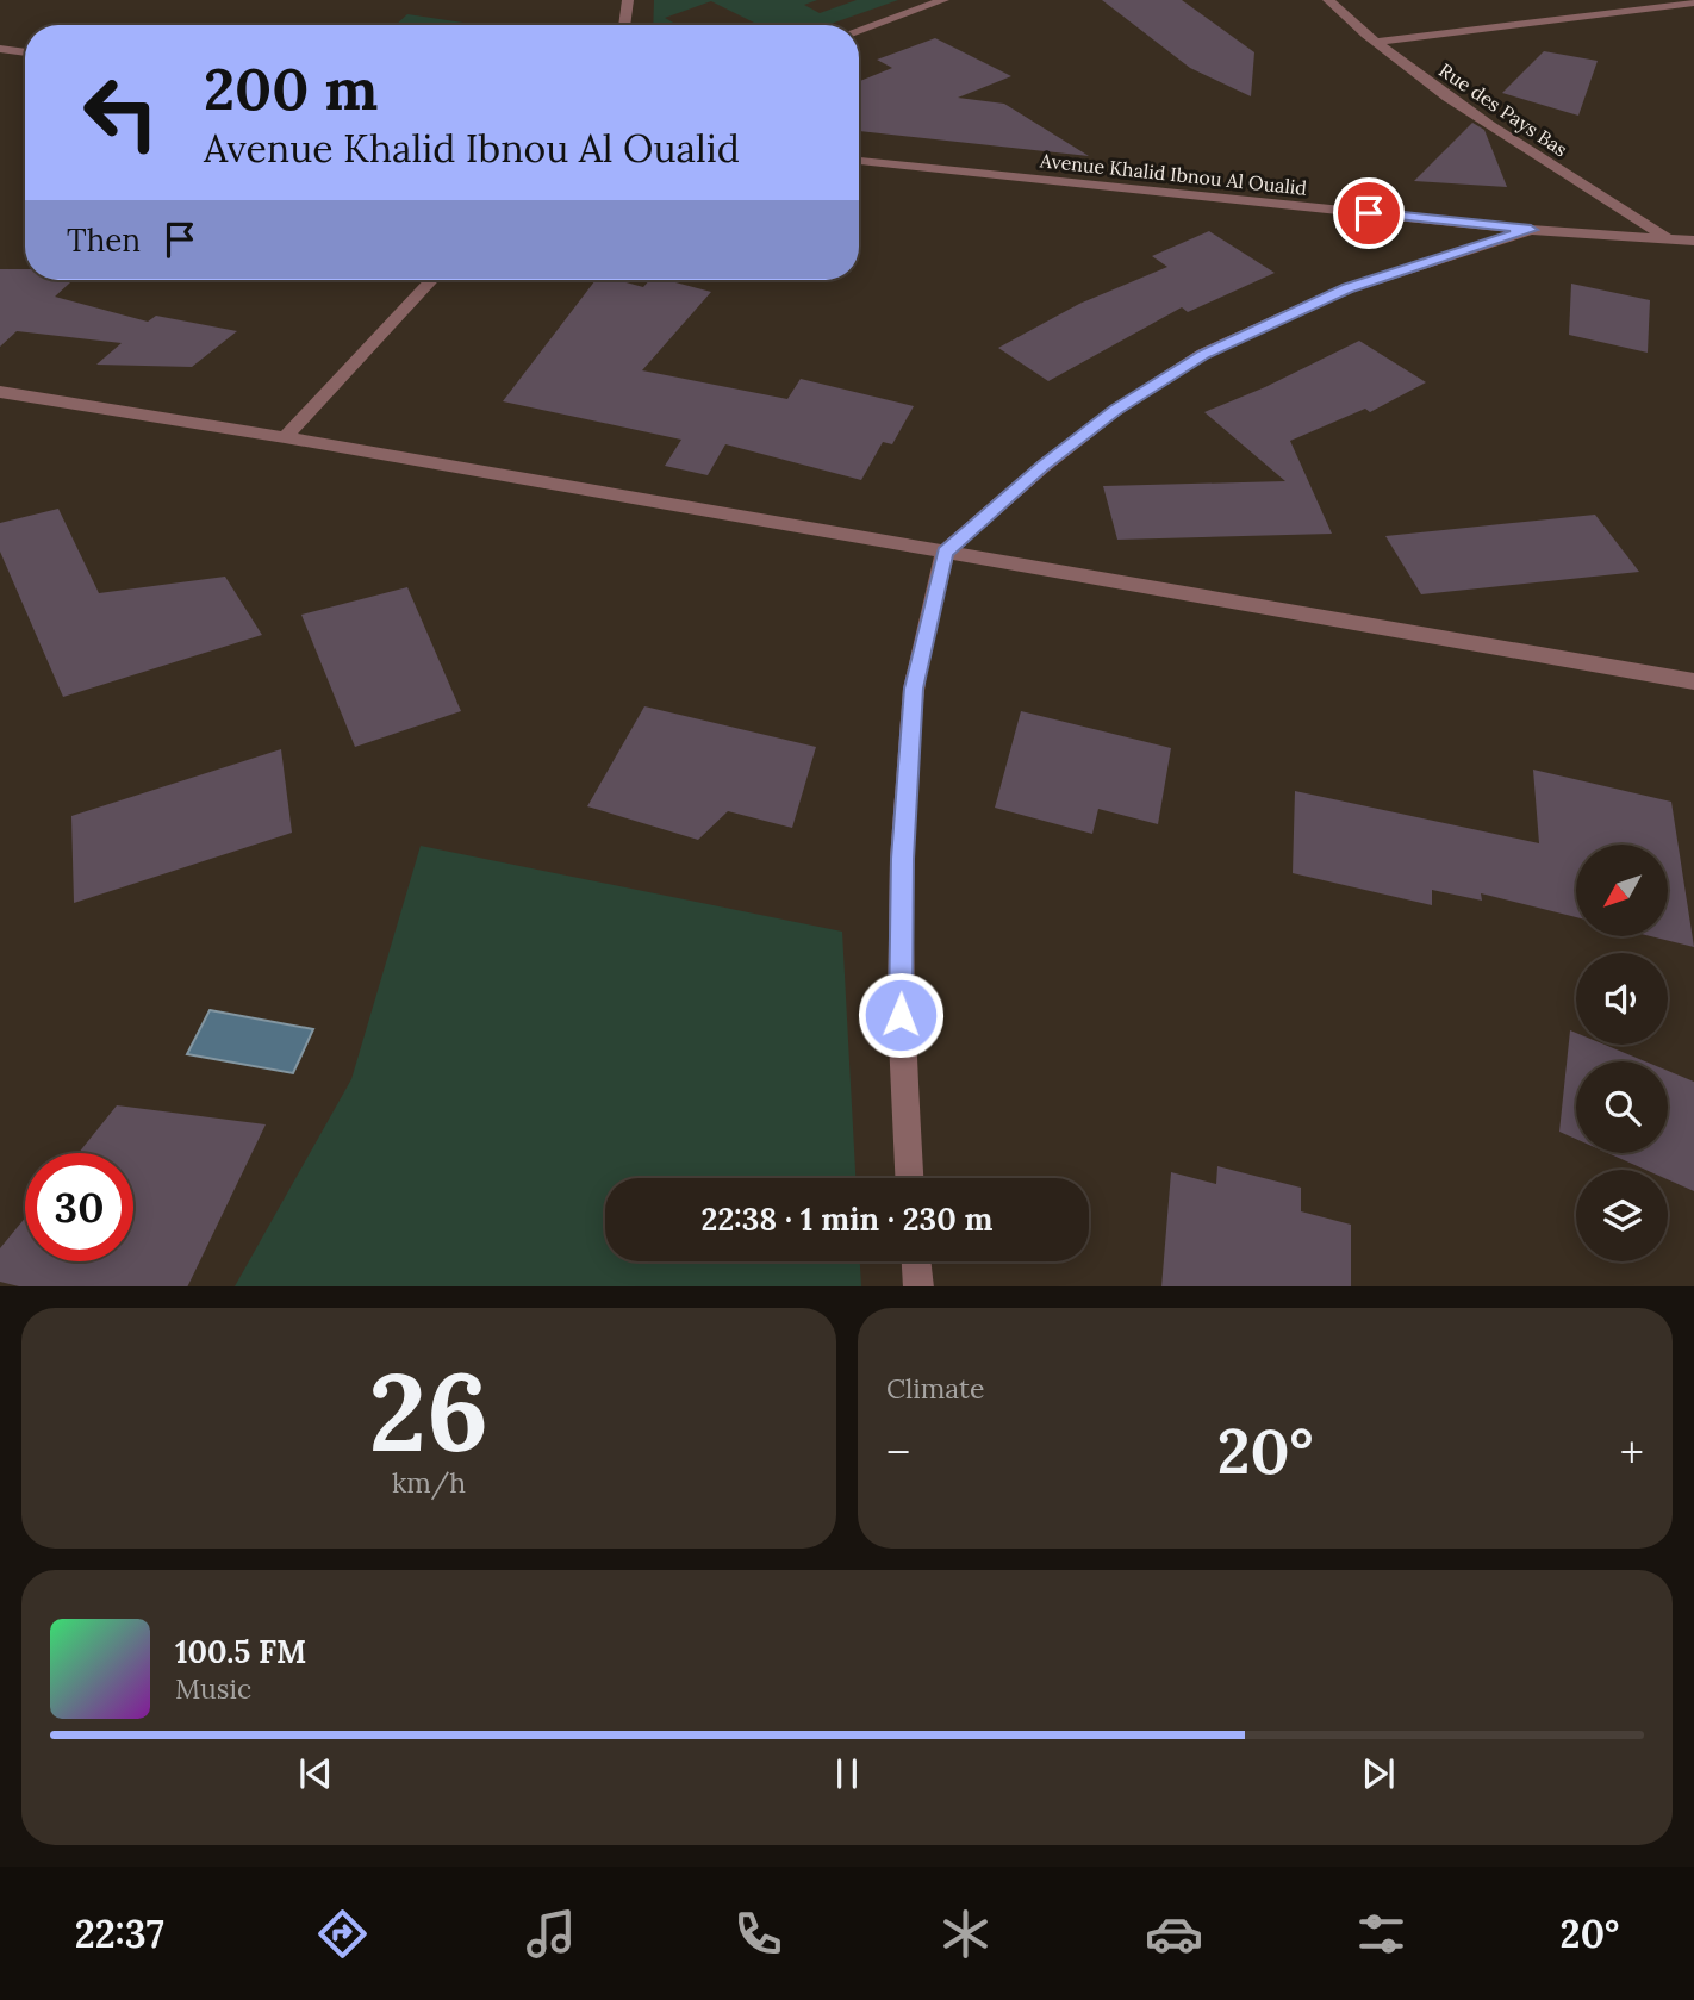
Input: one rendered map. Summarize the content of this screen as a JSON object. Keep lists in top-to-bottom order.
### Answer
{
  "streets": {
    "street": ["Rue des Pays Bas", "Avenue Khalid Ibnou Al Oualid"]
  },
  "crossings": [
    ["Rue des Pays Bas", "Avenue Khalid Ibnou Al Oualid"]
  ],
  "north": "bottom left",
  "page": {
    "turn": ["200 m", "Avenue Khalid Ibnou Al Oualid"],
    "then": "Then",
    "limit": "30",
    "trip": "22:38 · 1 min · 230 m",
    "tile": [
      ["26", "km/h"],
      "Climate"
    ],
    "heat": ["−", "20°", "+"],
    "song": ["100.5 FM", "Music"],
    "tabs": ["22:37", "20°"]
  }
}
